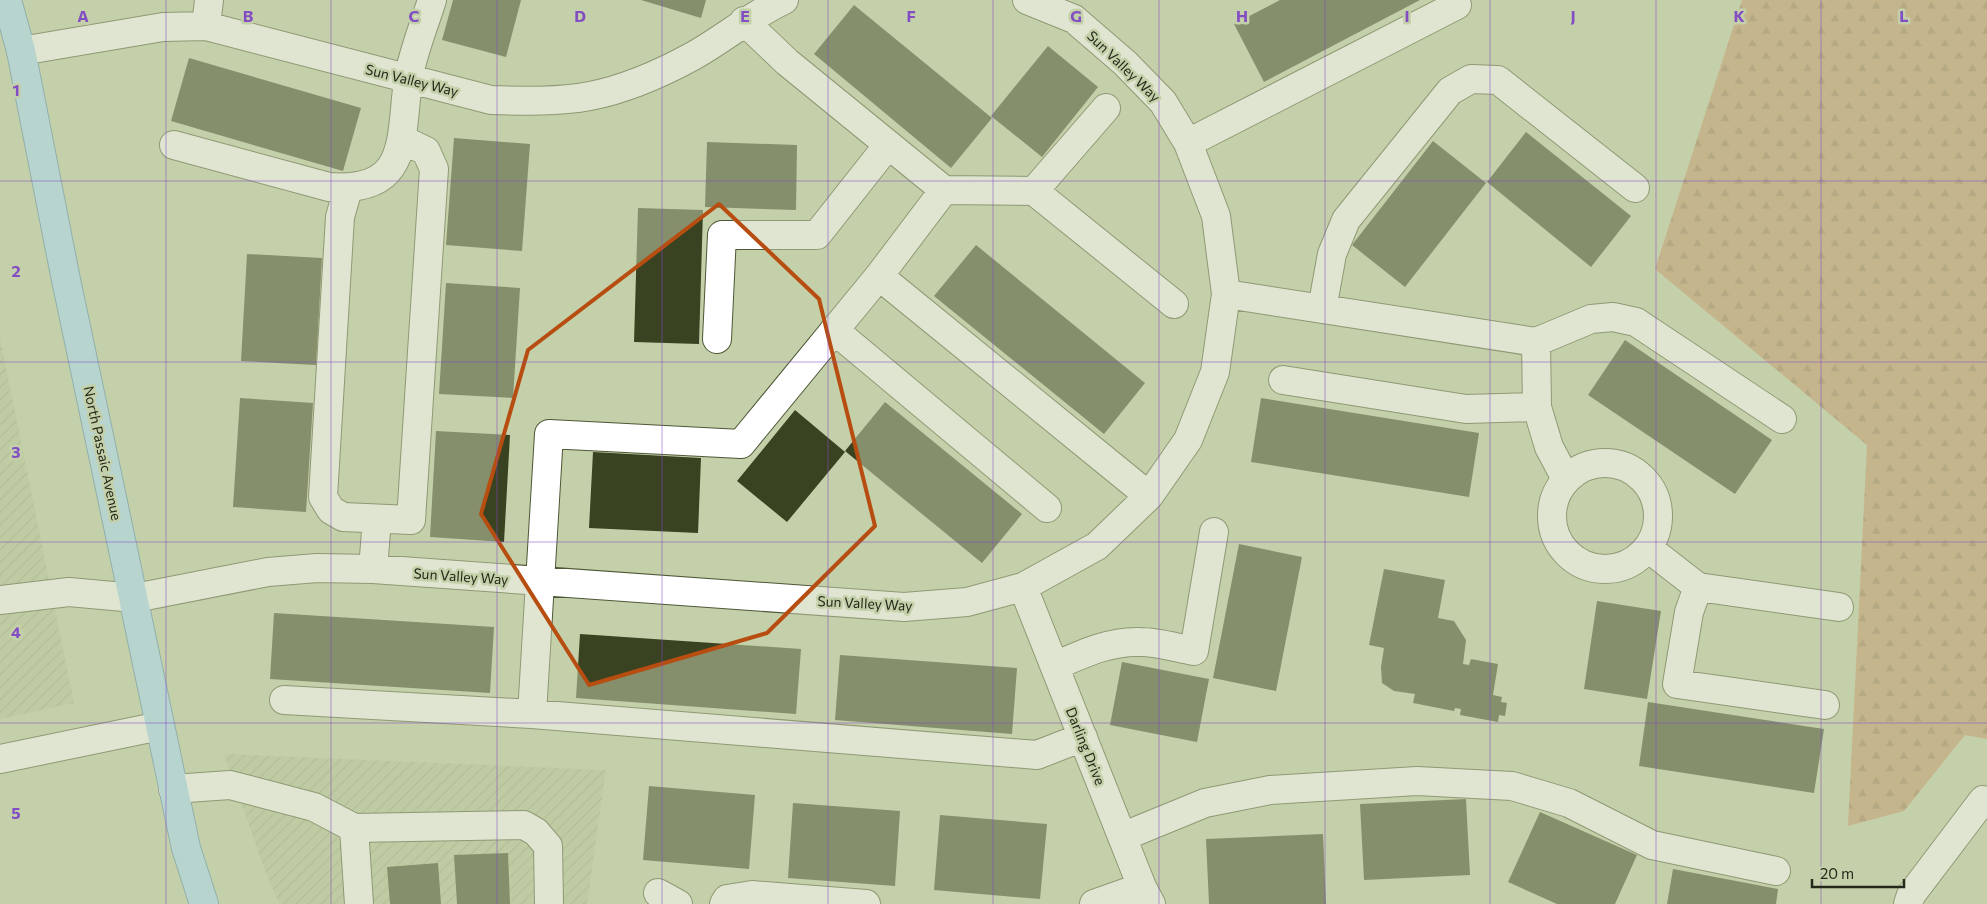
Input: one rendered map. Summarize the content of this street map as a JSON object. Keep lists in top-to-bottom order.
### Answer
{
  "streets": {
    "main road": ["North Passaic Avenue"],
    "street": ["Sun Valley Way", "Darling Drive"]
  },
  "crossings": [
    ["Sun Valley Way", "North Passaic Avenue"],
    ["Sun Valley Way", "Darling Drive"]
  ],
  "scale_bar": "20 m",
  "grid": {
    "columns": [
      "A",
      "B",
      "C",
      "D",
      "E",
      "F",
      "G",
      "H",
      "I",
      "J",
      "K",
      "L"
    ],
    "rows": [
      "1",
      "2",
      "3",
      "4",
      "5"
    ]
  }
}
